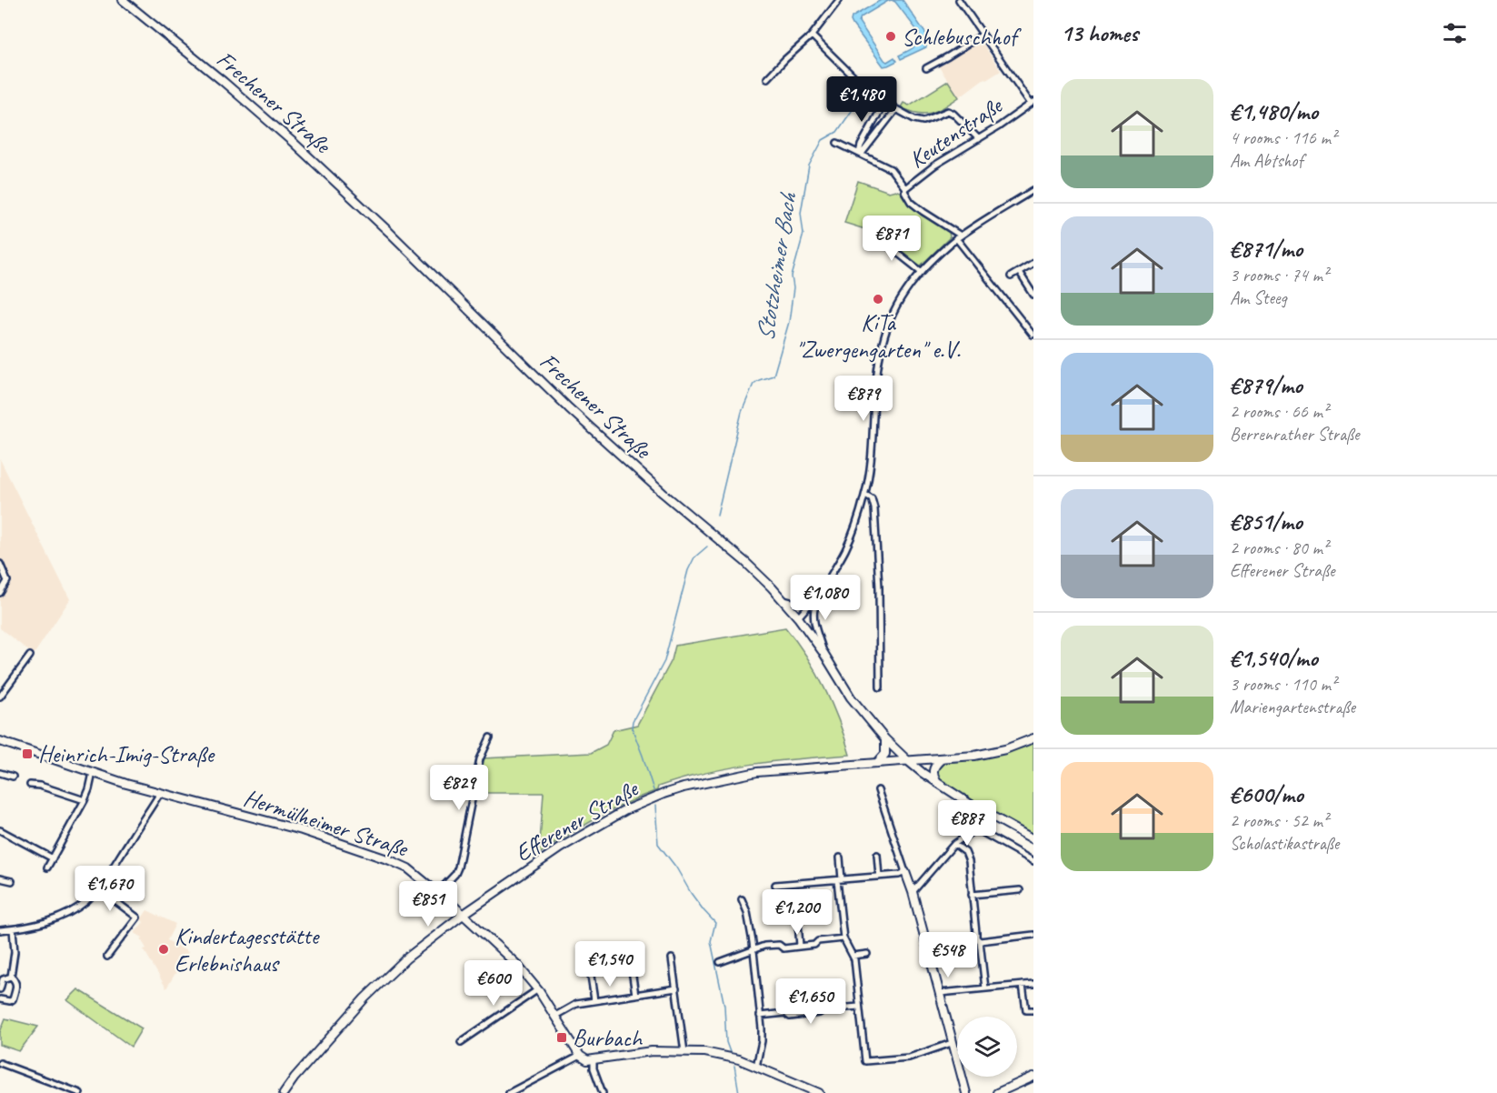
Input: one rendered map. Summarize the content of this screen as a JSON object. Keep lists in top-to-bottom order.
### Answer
{
  "streets": {
    "street": [
      "Frechener Straße",
      "Keutenstraße",
      "Efferener Straße",
      "Hermülheimer Straße"
    ]
  },
  "crossings": [
    ["Frechener Straße", "Efferener Straße"],
    ["Efferener Straße", "Hermülheimer Straße"]
  ],
  "water": ["Stotzheimer Bach"],
  "places": {
    "other": ["Schlebuschhof", "KiTa \"Zwergengarten\" e.V.", "Kindertagesstätte Erlebnishaus"],
    "transit": ["Heinrich-Imig-Straße", "Burbach"]
  },
  "page": {
    "heading": "13 homes",
    "list": [
      {
        "name": "€1,480/mo",
        "note": "4 rooms · 116 m² · Am Abtshof"
      },
      {
        "name": "€871/mo",
        "note": "3 rooms · 74 m² · Am Steeg"
      },
      {
        "name": "€879/mo",
        "note": "2 rooms · 66 m² · Berrenrather Straße"
      },
      {
        "name": "€851/mo",
        "note": "2 rooms · 80 m² · Efferener Straße"
      },
      {
        "name": "€1,540/mo",
        "note": "3 rooms · 110 m² · Mariengartenstraße"
      },
      {
        "name": "€600/mo",
        "note": "2 rooms · 52 m² · Scholastikastraße"
      }
    ],
    "price": [
      "€1,480",
      "€871",
      "€879",
      "€1,080",
      "€829",
      "€887",
      "€1,670",
      "€851",
      "€1,200",
      "€548",
      "€1,540",
      "€600",
      "€1,650"
    ]
  }
}
